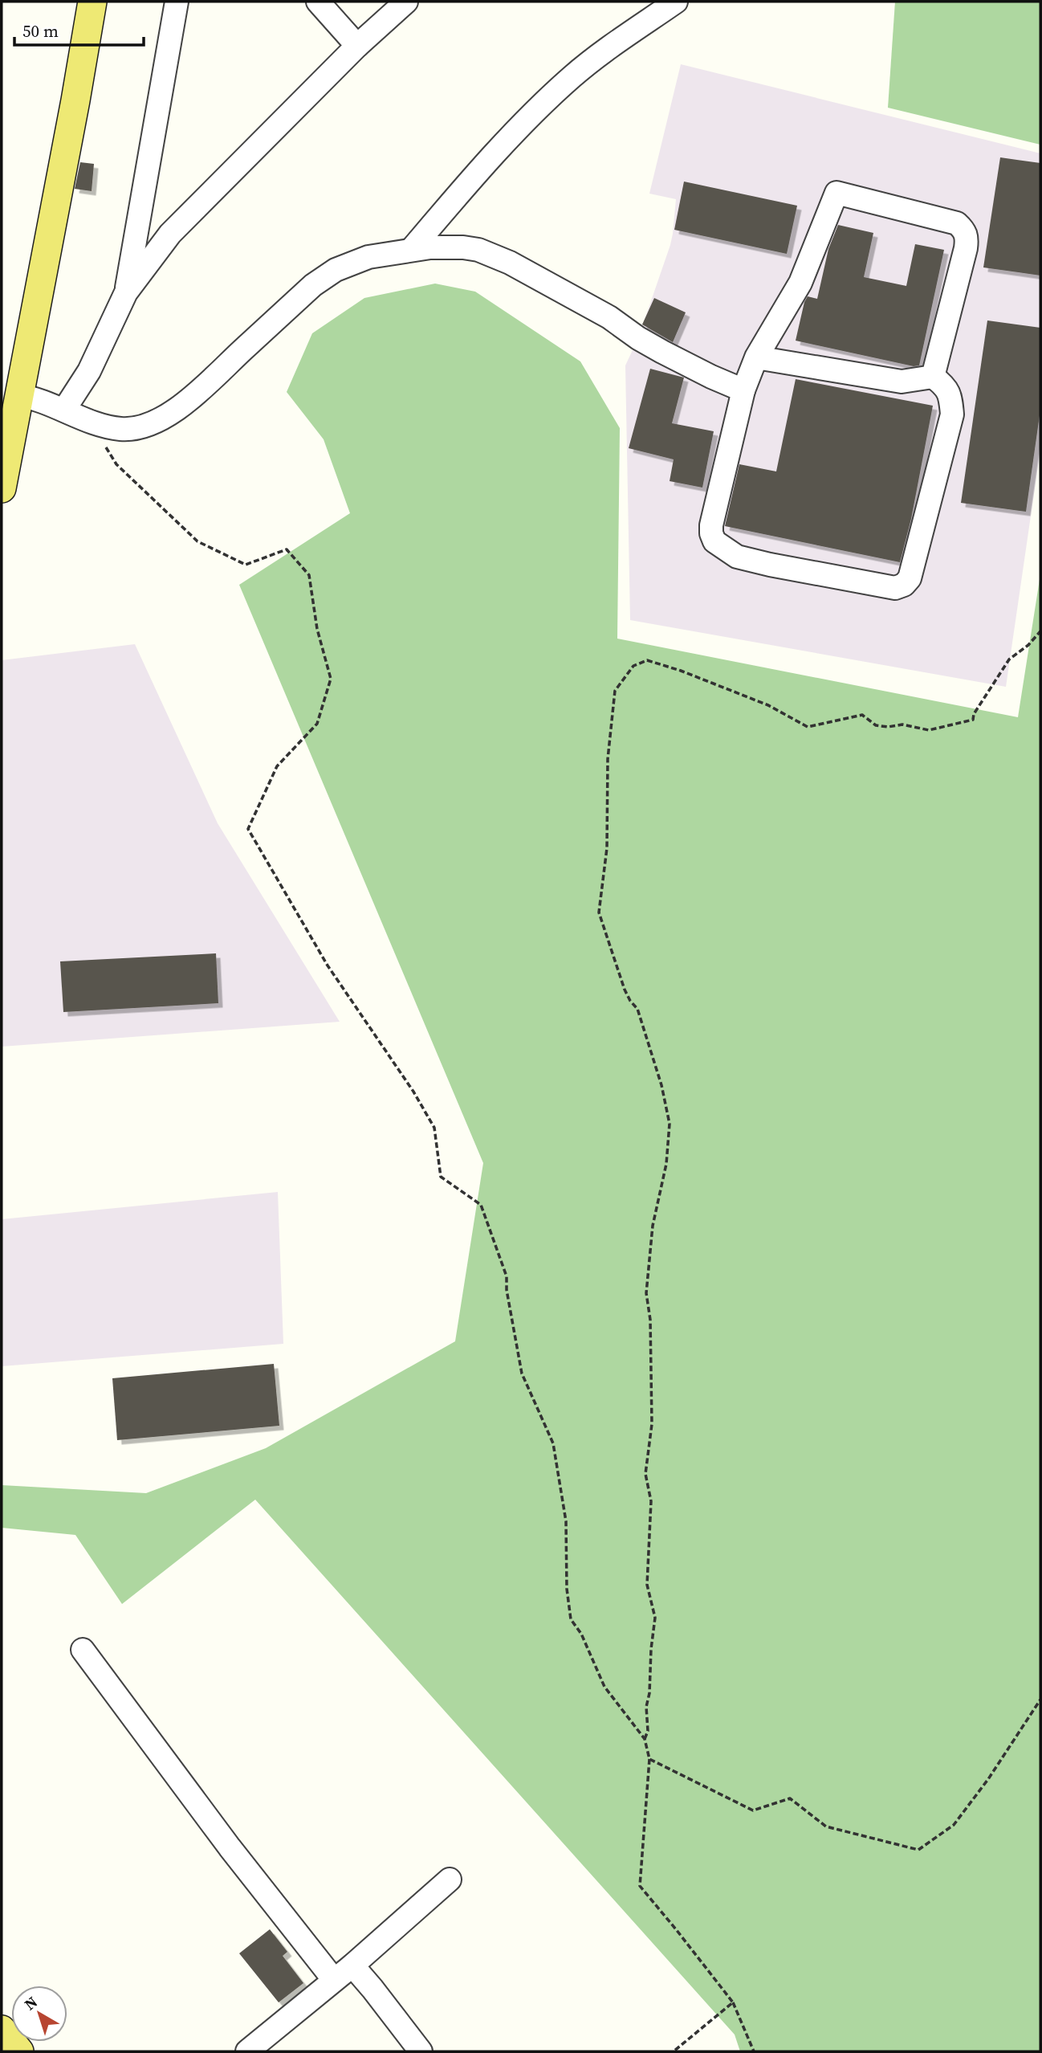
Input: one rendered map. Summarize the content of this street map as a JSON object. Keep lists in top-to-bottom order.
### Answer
{
  "scale_bar": "50 m",
  "north": "top left"
}
